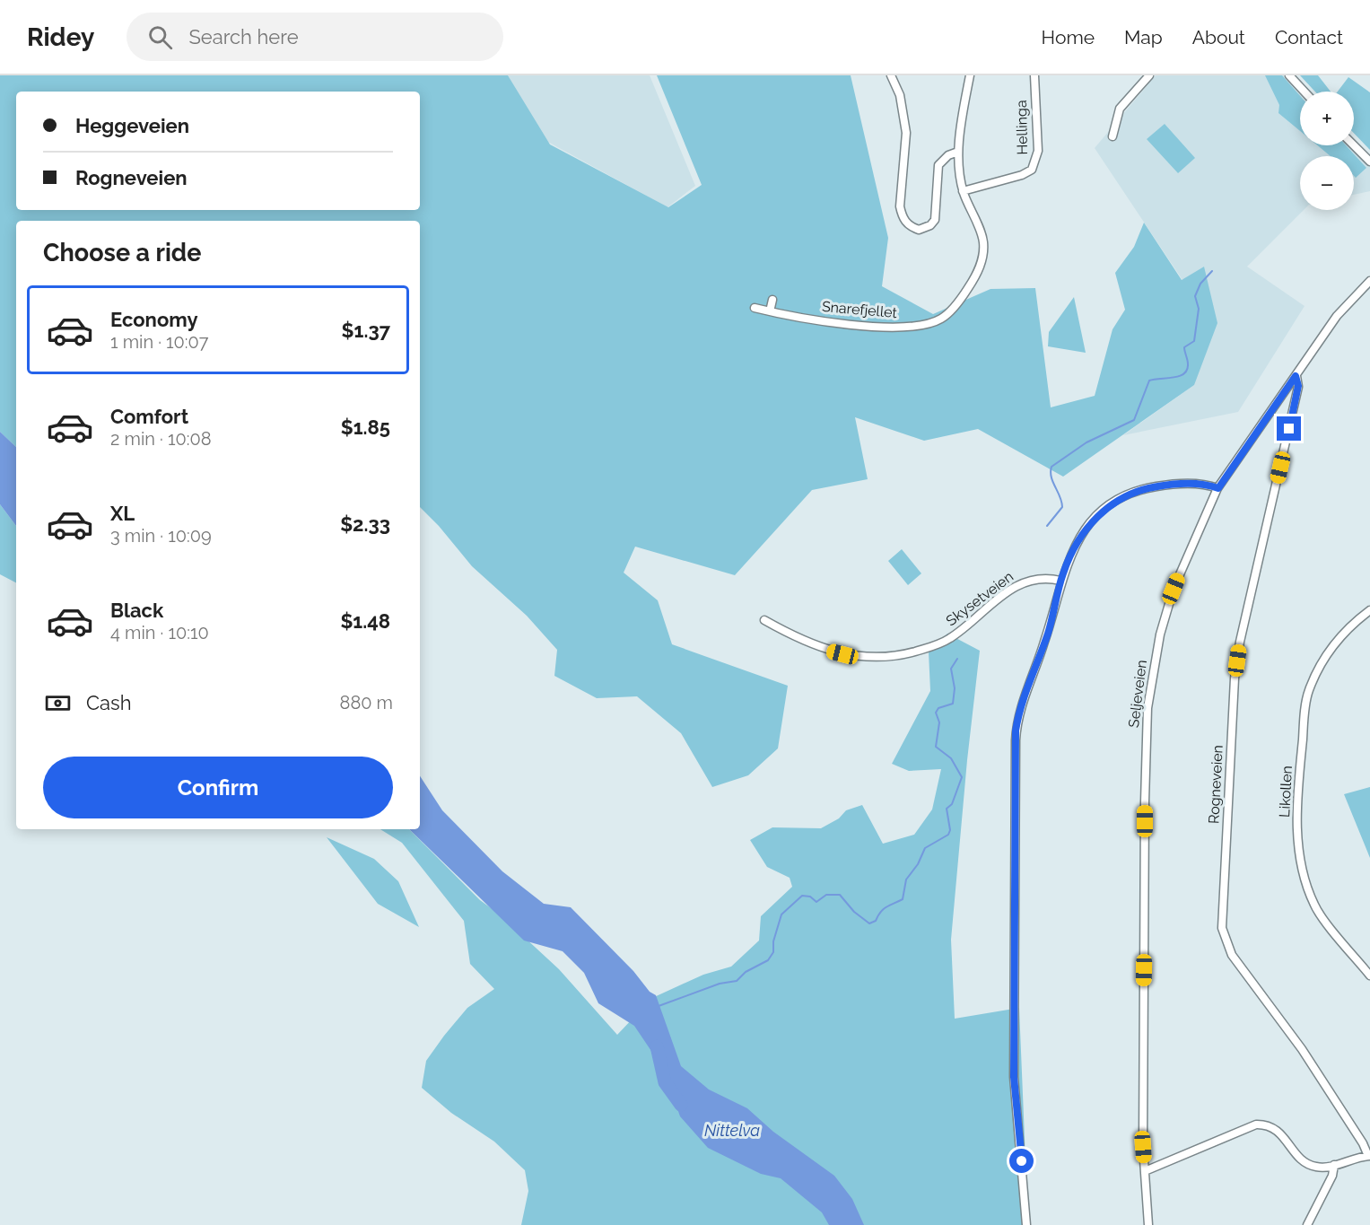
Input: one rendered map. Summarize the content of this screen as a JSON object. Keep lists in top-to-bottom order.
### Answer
{
  "streets": {
    "street": [
      "Hellinga",
      "Snarefjellet",
      "Skysetveien",
      "Seljeveien",
      "Rogneveien",
      "Likollen"
    ]
  },
  "crossings": [
    ["Hellinga", "Snarefjellet"],
    ["Seljeveien", "Rogneveien"]
  ],
  "water": ["Nittelva"],
  "page": {
    "header": "Ridey",
    "search": "Search here",
    "nav": [
      "Home",
      "Map",
      "About",
      "Contact"
    ],
    "map_buttons": ["+", "−"],
    "banner": ["Heggeveien", "Rogneveien"],
    "heading": "Choose a ride",
    "list": [
      {
        "name": "Economy",
        "note": "1 min · 10:07",
        "value": "$1.37"
      },
      {
        "name": "Comfort",
        "note": "2 min · 10:08",
        "value": "$1.85"
      },
      {
        "name": "XL",
        "note": "3 min · 10:09",
        "value": "$2.33"
      },
      {
        "name": "Black",
        "note": "4 min · 10:10",
        "value": "$1.48"
      }
    ],
    "pay": ["Cash", "880 m"],
    "buttons": "Confirm"
  }
}
